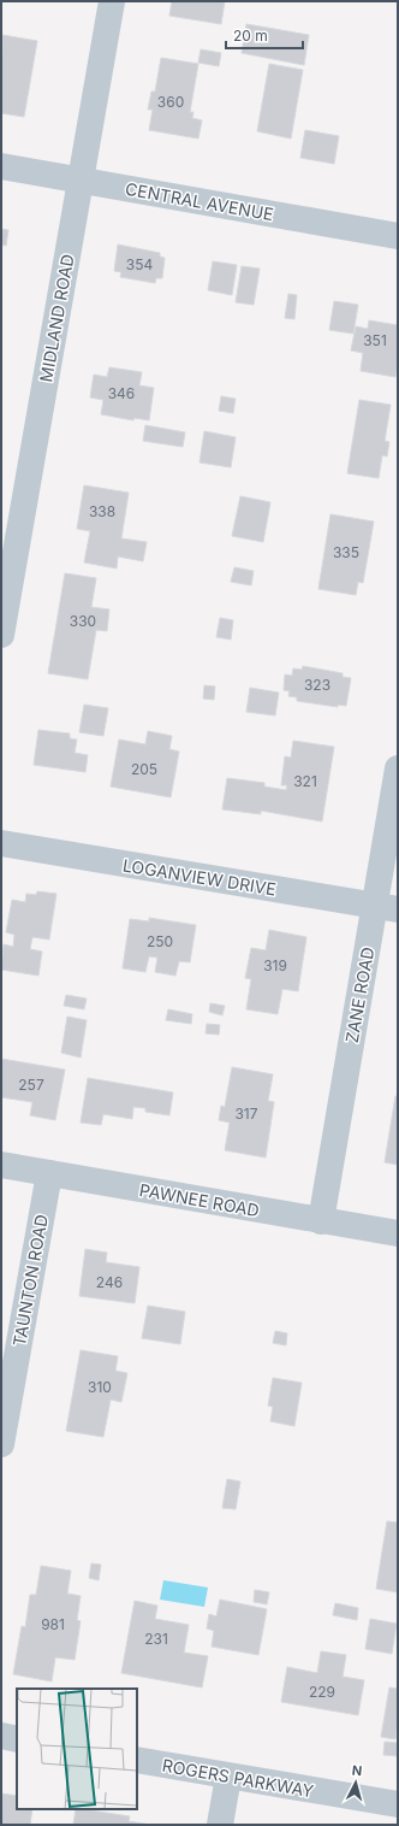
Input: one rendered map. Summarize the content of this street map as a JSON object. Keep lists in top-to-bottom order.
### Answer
{
  "streets": {
    "street": [
      "CENTRAL AVENUE",
      "MIDLAND ROAD",
      "LOGANVIEW DRIVE",
      "ZANE ROAD",
      "PAWNEE ROAD",
      "TAUNTON ROAD",
      "ROGERS PARKWAY"
    ]
  },
  "crossings": [
    ["CENTRAL AVENUE", "MIDLAND ROAD"],
    ["LOGANVIEW DRIVE", "ZANE ROAD"],
    ["ZANE ROAD", "PAWNEE ROAD"],
    ["PAWNEE ROAD", "TAUNTON ROAD"]
  ],
  "house_numbers": [
    "360",
    "354",
    "351",
    "346",
    "338",
    "335",
    "330",
    "323",
    "205",
    "321",
    "250",
    "319",
    "257",
    "317",
    "246",
    "310",
    "981",
    "231",
    "229"
  ],
  "scale_bar": "20 m",
  "north": "top"
}
